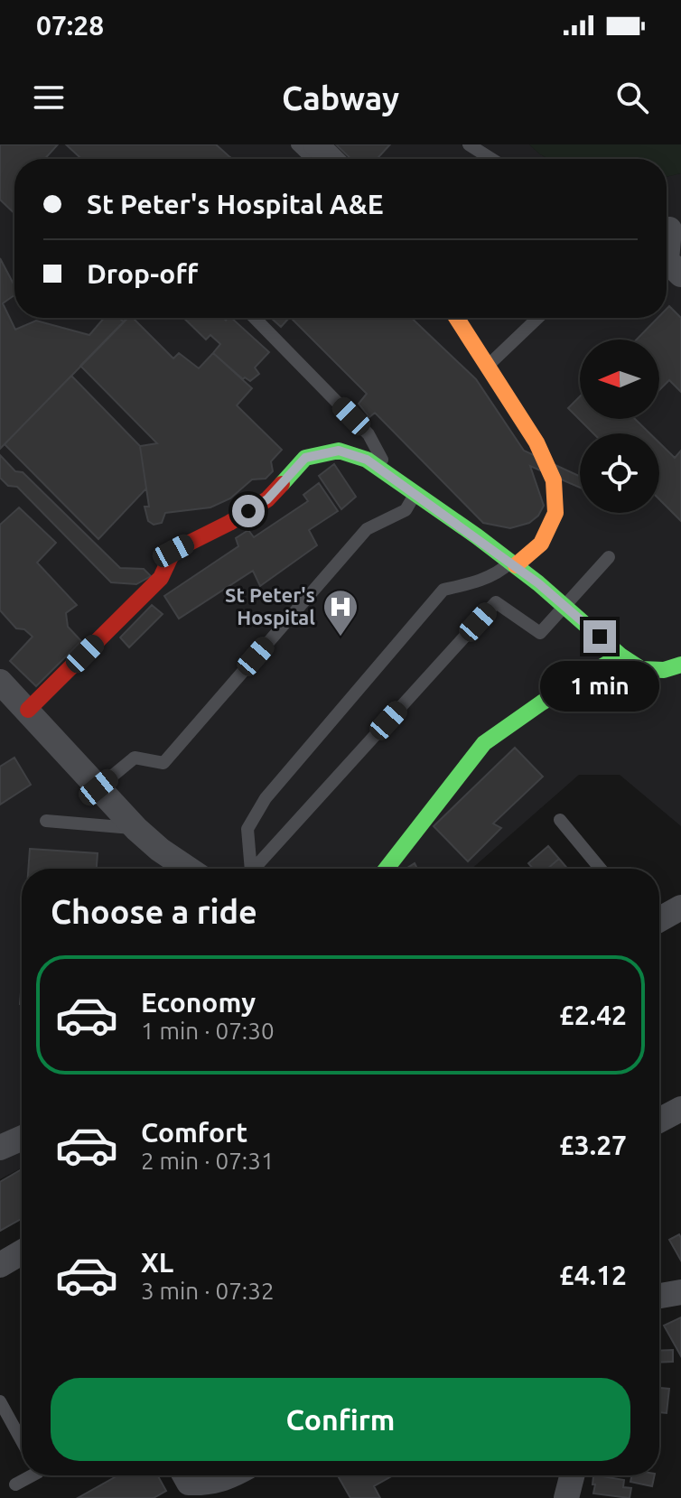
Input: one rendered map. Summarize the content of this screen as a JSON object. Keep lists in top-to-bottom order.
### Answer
{
  "places": {
    "hospital": ["St Peter's Hospital"]
  },
  "north": "left",
  "page": {
    "status": "07:28",
    "header": "Cabway",
    "banner": ["St Peter's Hospital A&E", "Drop-off"],
    "bubble": "1 min",
    "heading": "Choose a ride",
    "list": [
      {
        "name": "Economy",
        "note": "1 min · 07:30",
        "value": "£2.42"
      },
      {
        "name": "Comfort",
        "note": "2 min · 07:31",
        "value": "£3.27"
      },
      {
        "name": "XL",
        "note": "3 min · 07:32",
        "value": "£4.12"
      }
    ],
    "buttons": "Confirm"
  }
}
